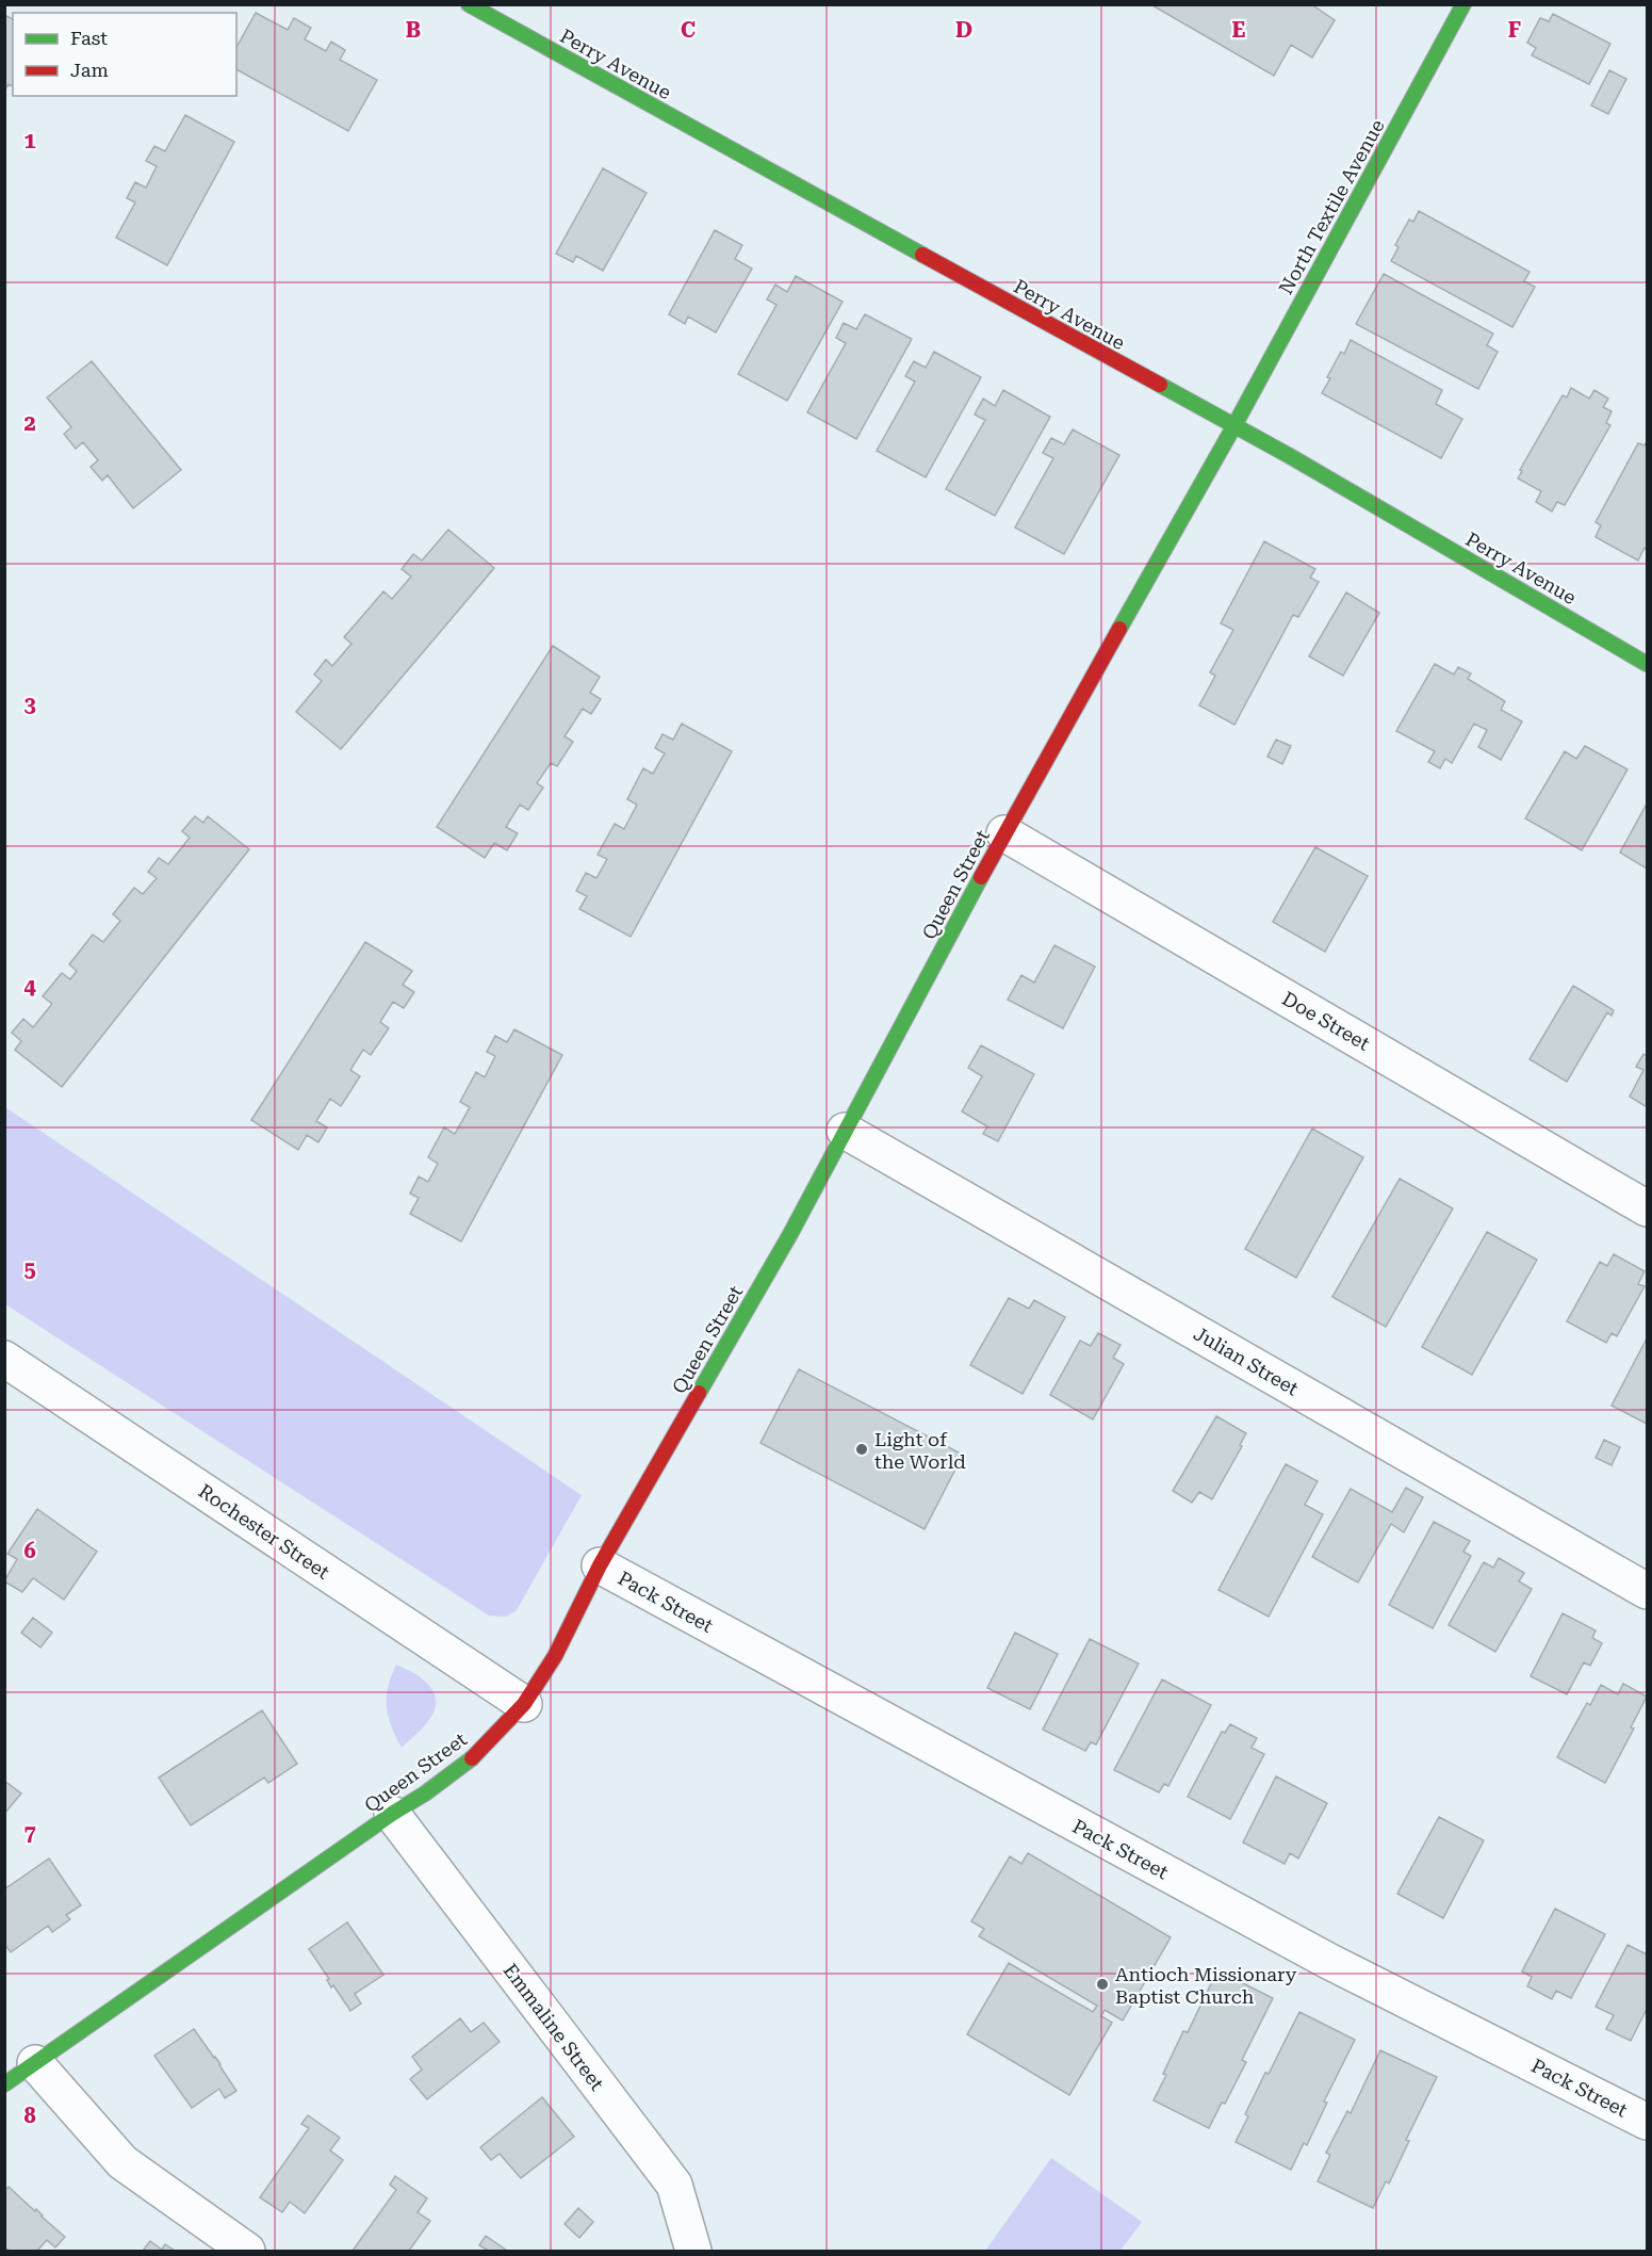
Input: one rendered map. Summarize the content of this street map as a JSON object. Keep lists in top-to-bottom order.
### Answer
{
  "streets": {
    "street": [
      "Perry Avenue",
      "North Textile Avenue",
      "Queen Street",
      "Doe Street",
      "Julian Street",
      "Rochester Street",
      "Pack Street",
      "Emmaline Street"
    ]
  },
  "crossings": [
    ["Perry Avenue", "North Textile Avenue"],
    ["Perry Avenue", "Queen Street"],
    ["North Textile Avenue", "Queen Street"],
    ["Queen Street", "Doe Street"],
    ["Queen Street", "Julian Street"],
    ["Queen Street", "Rochester Street"],
    ["Queen Street", "Pack Street"],
    ["Queen Street", "Emmaline Street"]
  ],
  "places": ["Light of the World", "Antioch Missionary Baptist Church"],
  "legend": ["Fast", "Jam"],
  "grid": {
    "columns": [
      "B",
      "C",
      "D",
      "E",
      "F"
    ],
    "rows": [
      "1",
      "2",
      "3",
      "4",
      "5",
      "6",
      "7",
      "8"
    ]
  }
}
